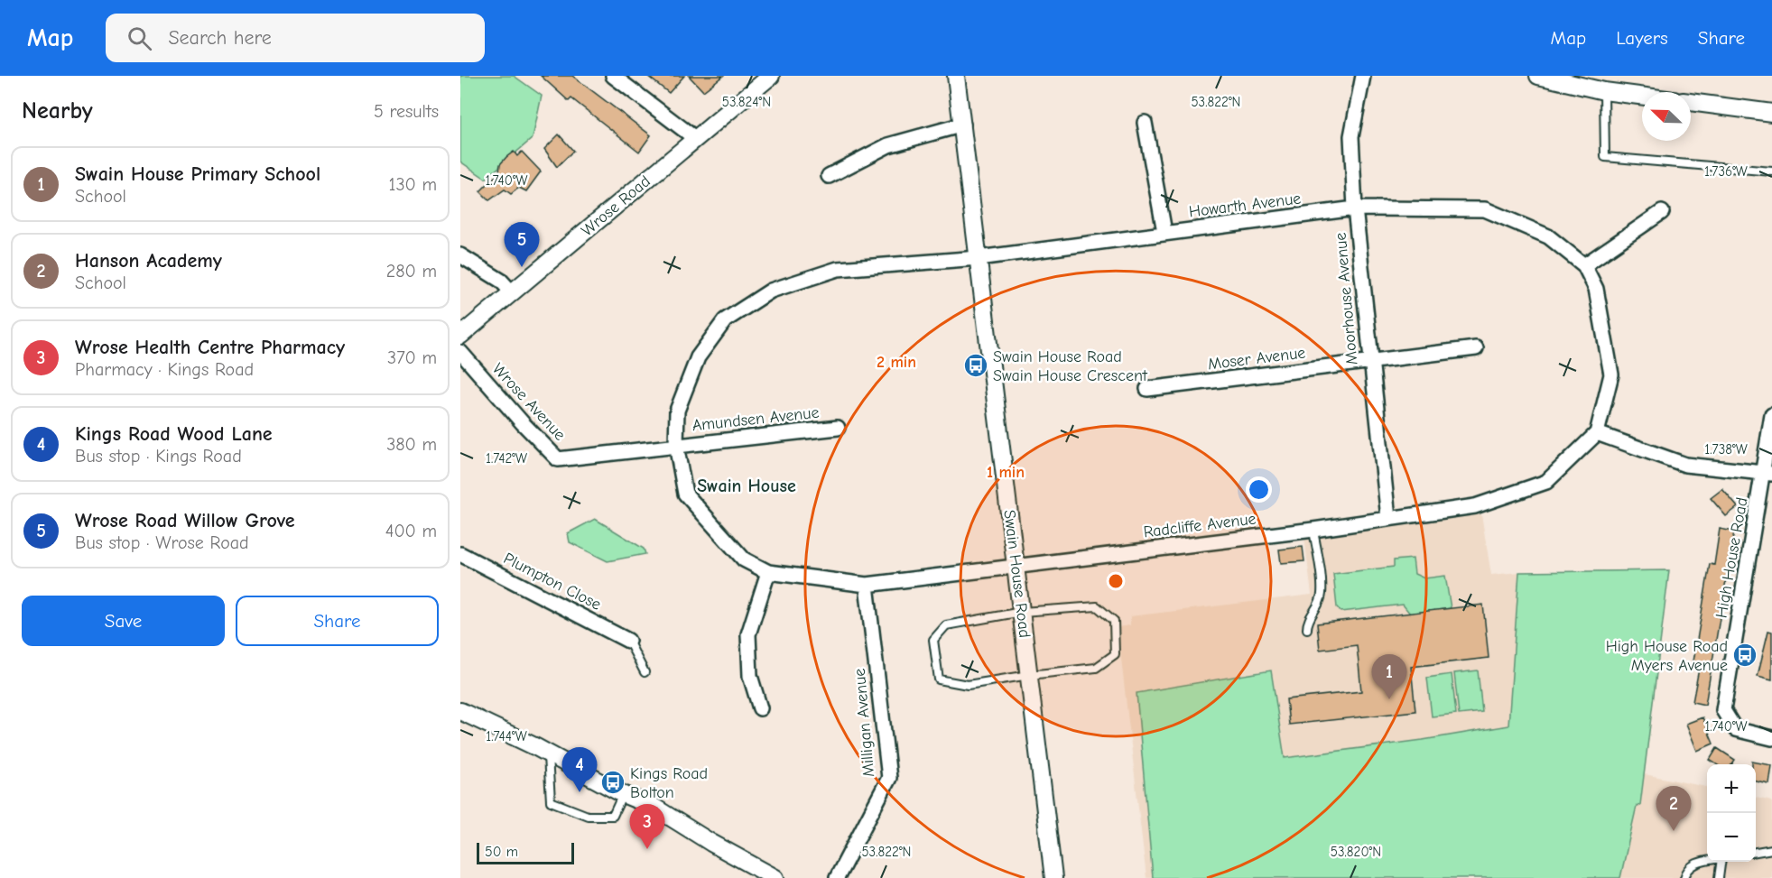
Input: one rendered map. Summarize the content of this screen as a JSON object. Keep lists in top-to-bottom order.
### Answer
{
  "streets": {
    "street": [
      "Howarth Avenue",
      "Wrose Road",
      "Moorhouse Avenue",
      "Moser Avenue",
      "Wrose Avenue",
      "Amundsen Avenue",
      "Radcliffe Avenue",
      "High House Road",
      "Swain House Road",
      "Plumpton Close",
      "Milligan Avenue"
    ]
  },
  "crossings": [
    ["Howarth Avenue", "Moorhouse Avenue"],
    ["Howarth Avenue", "Wrose Avenue"],
    ["Howarth Avenue", "Amundsen Avenue"],
    ["Howarth Avenue", "Radcliffe Avenue"],
    ["Howarth Avenue", "Swain House Road"],
    ["Moorhouse Avenue", "Moser Avenue"],
    ["Moorhouse Avenue", "Radcliffe Avenue"],
    ["Wrose Avenue", "Amundsen Avenue"],
    ["Radcliffe Avenue", "Swain House Road"],
    ["Radcliffe Avenue", "Milligan Avenue"]
  ],
  "districts": ["Swain House"],
  "places": {
    "bus stop": ["Swain House Road Swain House Crescent", "High House Road Myers Avenue", "Kings Road Bolton"]
  },
  "scale_bar": "50 m",
  "north": "top left",
  "page": {
    "header": "Map",
    "search": "Search here",
    "nav": ["Map", "Layers", "Share"],
    "heading": ["Nearby", "5 results"],
    "list": [
      {
        "mark": "1",
        "name": "Swain House Primary School",
        "note": "School",
        "value": "130 m"
      },
      {
        "mark": "2",
        "name": "Hanson Academy",
        "note": "School",
        "value": "280 m"
      },
      {
        "mark": "3",
        "name": "Wrose Health Centre Pharmacy",
        "note": "Pharmacy · Kings Road",
        "value": "370 m"
      },
      {
        "mark": "4",
        "name": "Kings Road Wood Lane",
        "note": "Bus stop · Kings Road",
        "value": "380 m"
      },
      {
        "mark": "5",
        "name": "Wrose Road Willow Grove",
        "note": "Bus stop · Wrose Road",
        "value": "400 m"
      }
    ],
    "pins": [
      "5",
      "1",
      "4",
      "2",
      "3"
    ],
    "buttons": ["Save", "Share"],
    "map_buttons": ["+", "−"],
    "scale": "50 m"
  },
  "coordinates": [
    "53.824°N",
    "53.822°N",
    "1.736°W",
    "1.740°W",
    "1.738°W",
    "1.742°W",
    "1.744°W",
    "53.820°N"
  ],
  "rings": ["2 min", "1 min"]
}
